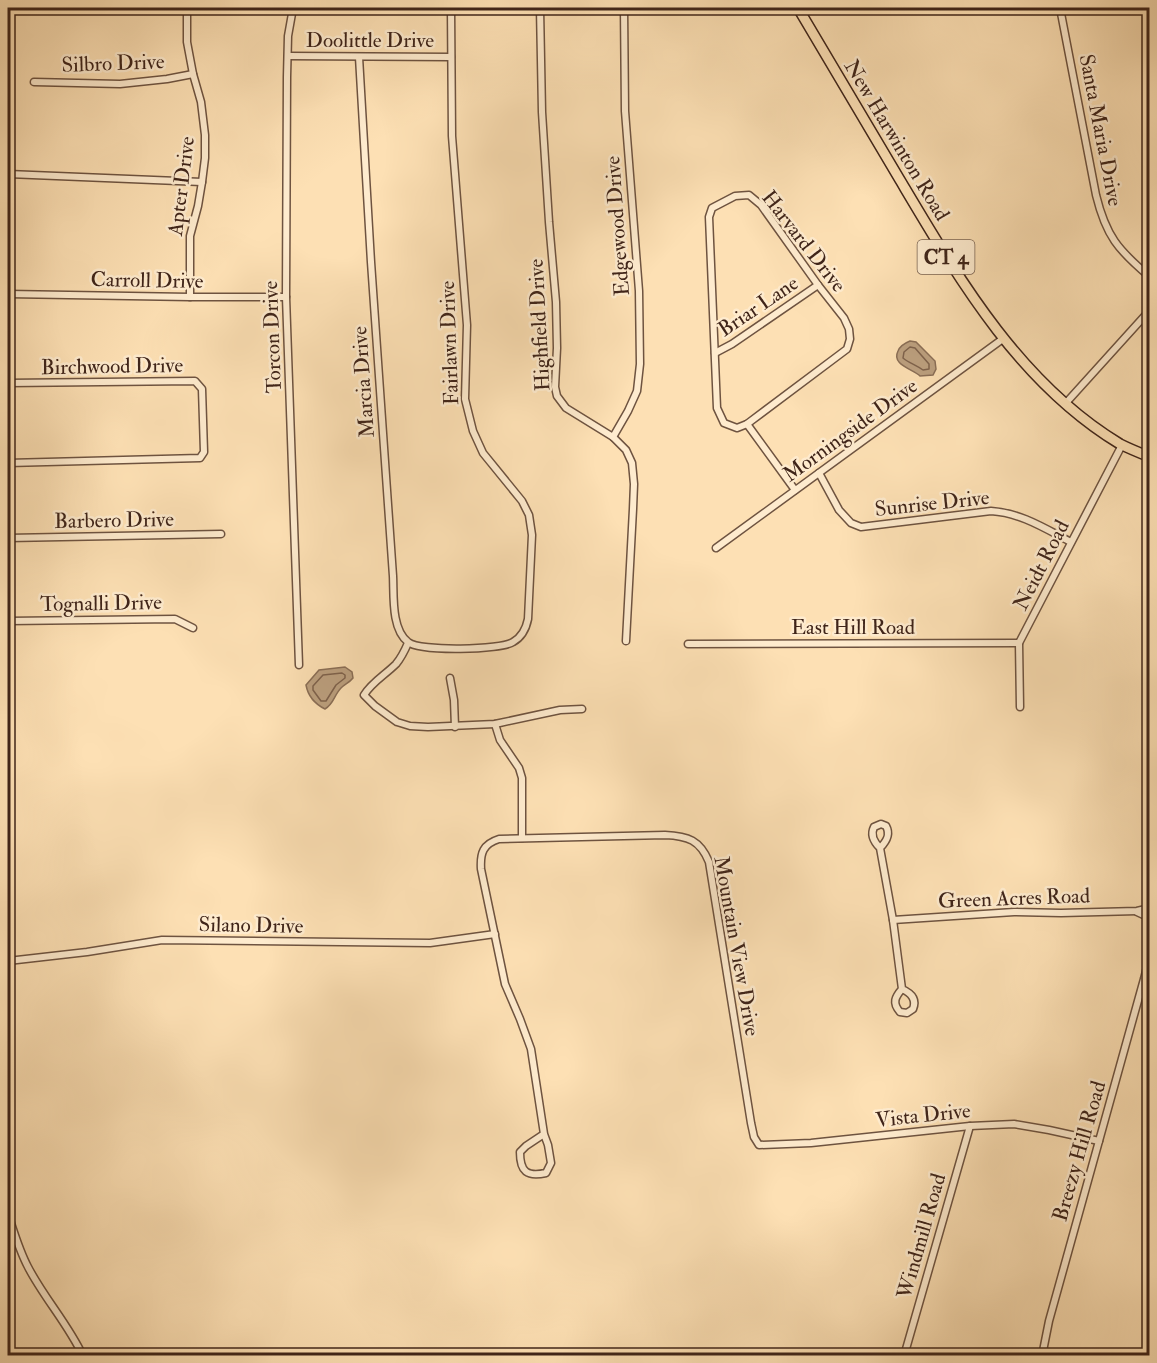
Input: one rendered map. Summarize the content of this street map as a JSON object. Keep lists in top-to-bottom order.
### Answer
{
  "streets": {
    "main road": ["New Harwinton Road", "CT 4"],
    "street": [
      "Doolittle Drive",
      "Silbro Drive",
      "Santa Maria Drive",
      "Apter Drive",
      "Edgewood Drive",
      "Harvard Drive",
      "Carroll Drive",
      "Briar Lane",
      "Highfield Drive",
      "Torcon Drive",
      "Fairlawn Drive",
      "Birchwood Drive",
      "Marcia Drive",
      "Morningside Drive",
      "Sunrise Drive",
      "Barbero Drive",
      "Neidt Road",
      "Tognalli Drive",
      "East Hill Road",
      "Green Acres Road",
      "Silano Drive",
      "Mountain View Drive",
      "Vista Drive",
      "Breezy Hill Road",
      "Windmill Road"
    ]
  },
  "crossings": [
    ["Doolittle Drive", "Torcon Drive"],
    ["Doolittle Drive", "Fairlawn Drive"],
    ["Doolittle Drive", "Marcia Drive"],
    ["Silbro Drive", "Apter Drive"],
    ["New Harwinton Road", "Morningside Drive"],
    ["New Harwinton Road", "Neidt Road"],
    ["Apter Drive", "Carroll Drive"],
    ["Edgewood Drive", "Highfield Drive"],
    ["Harvard Drive", "Briar Lane"],
    ["Carroll Drive", "Torcon Drive"],
    ["Fairlawn Drive", "Marcia Drive"],
    ["Morningside Drive", "Sunrise Drive"],
    ["Sunrise Drive", "Neidt Road"],
    ["Neidt Road", "East Hill Road"],
    ["Silano Drive", "Mountain View Drive"],
    ["Mountain View Drive", "Vista Drive"],
    ["Vista Drive", "Breezy Hill Road"],
    ["Vista Drive", "Windmill Road"]
  ]
}
